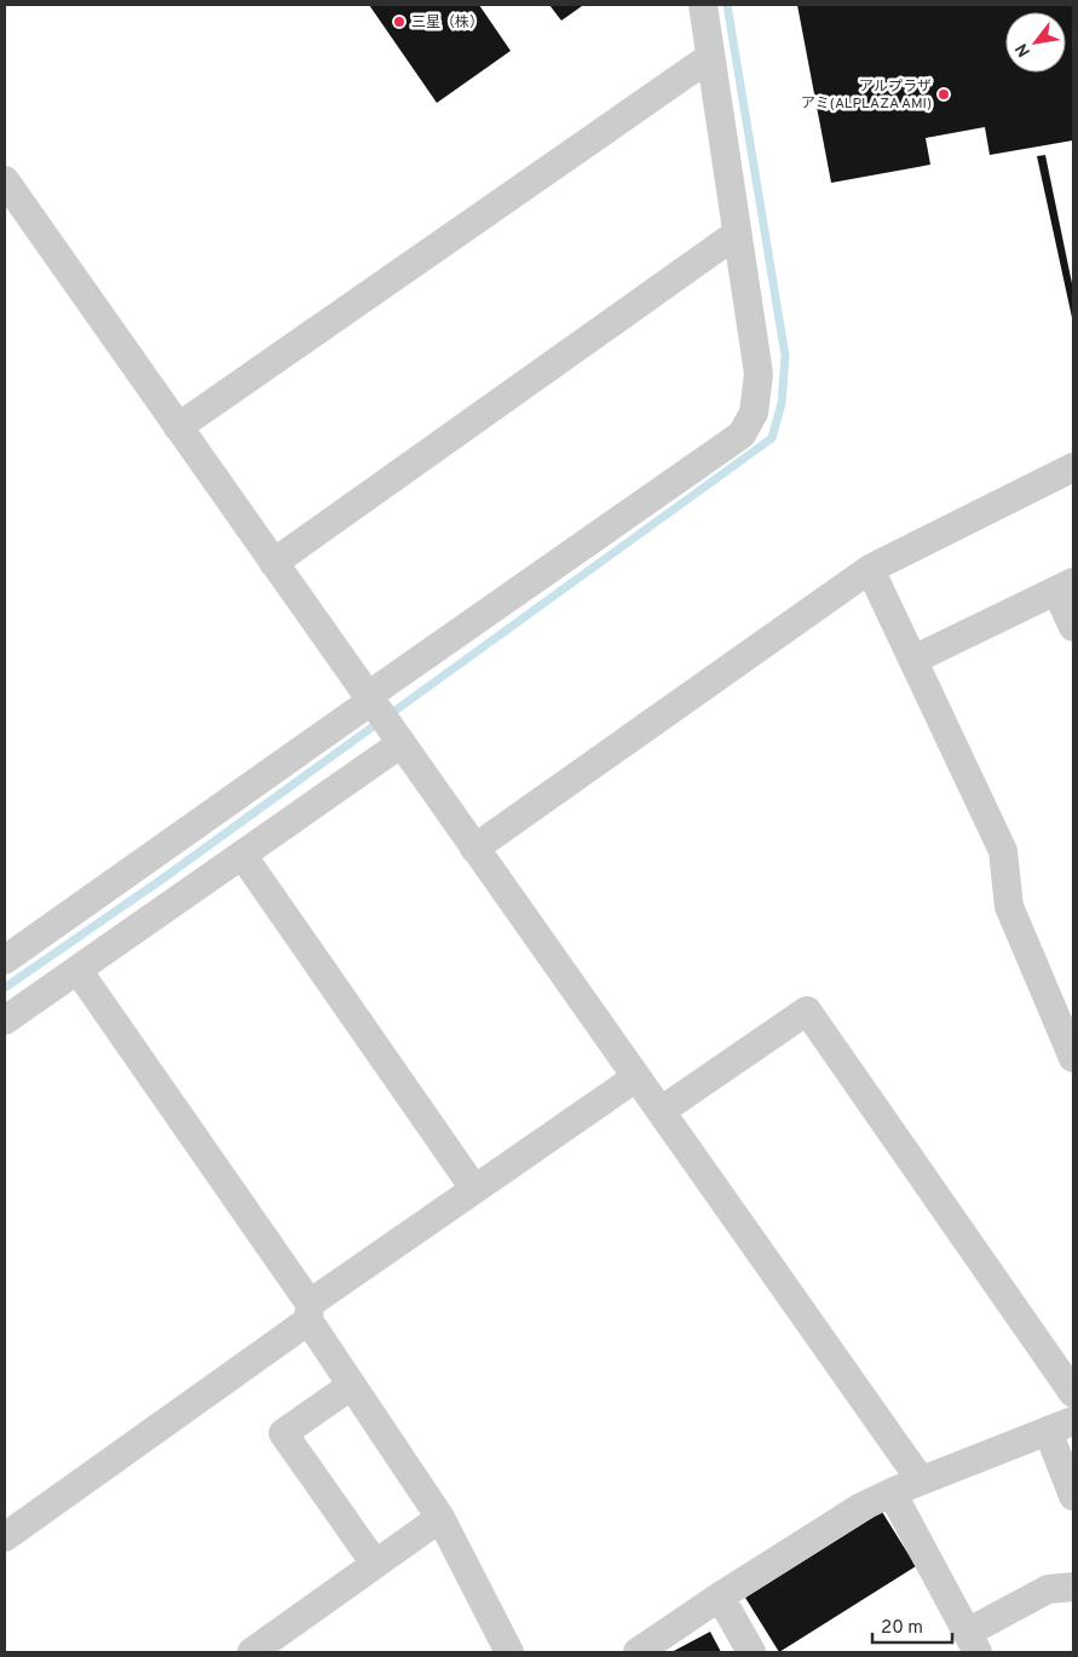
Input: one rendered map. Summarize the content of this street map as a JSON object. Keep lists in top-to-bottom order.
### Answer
{
  "places": ["三星（株）", "アルプラザ アミ(ALPLAZA AMI)"],
  "scale_bar": "20 m",
  "north": "bottom left"
}
